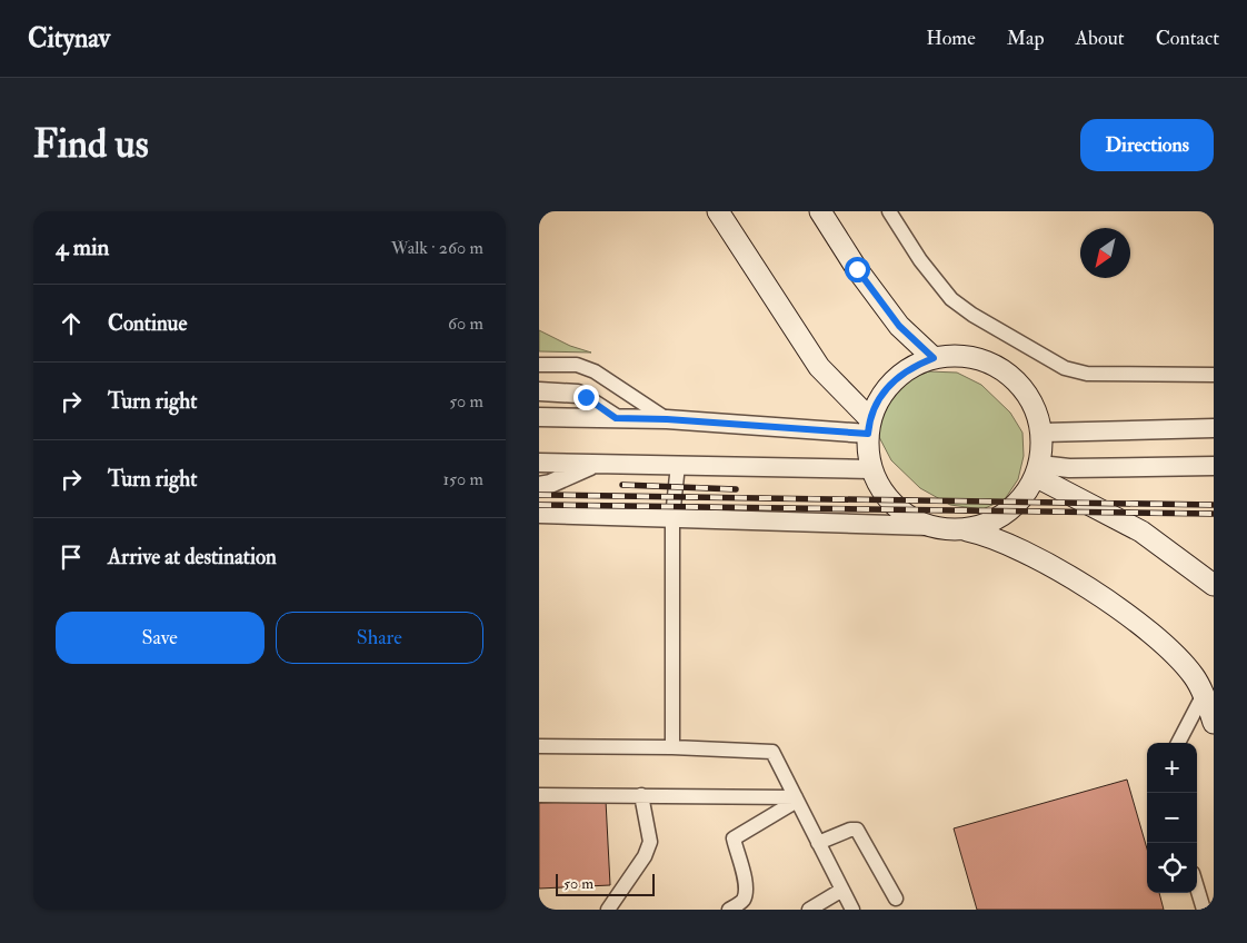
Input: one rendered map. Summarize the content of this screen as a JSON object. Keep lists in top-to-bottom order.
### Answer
{
  "scale_bar": "50 m",
  "north": "bottom left",
  "page": {
    "header": "Citynav",
    "nav": [
      "Home",
      "Map",
      "About",
      "Contact"
    ],
    "buttons": [
      "Directions",
      ["Save", "Share"]
    ],
    "title": "Find us",
    "heading": ["4 min", "Walk · 260 m"],
    "list": [
      ["Continue", "60 m"],
      ["Turn right", "50 m"],
      ["Turn right", "150 m"],
      "Arrive at destination"
    ],
    "map_buttons": ["+", "−"],
    "scale": "50 m"
  }
}
